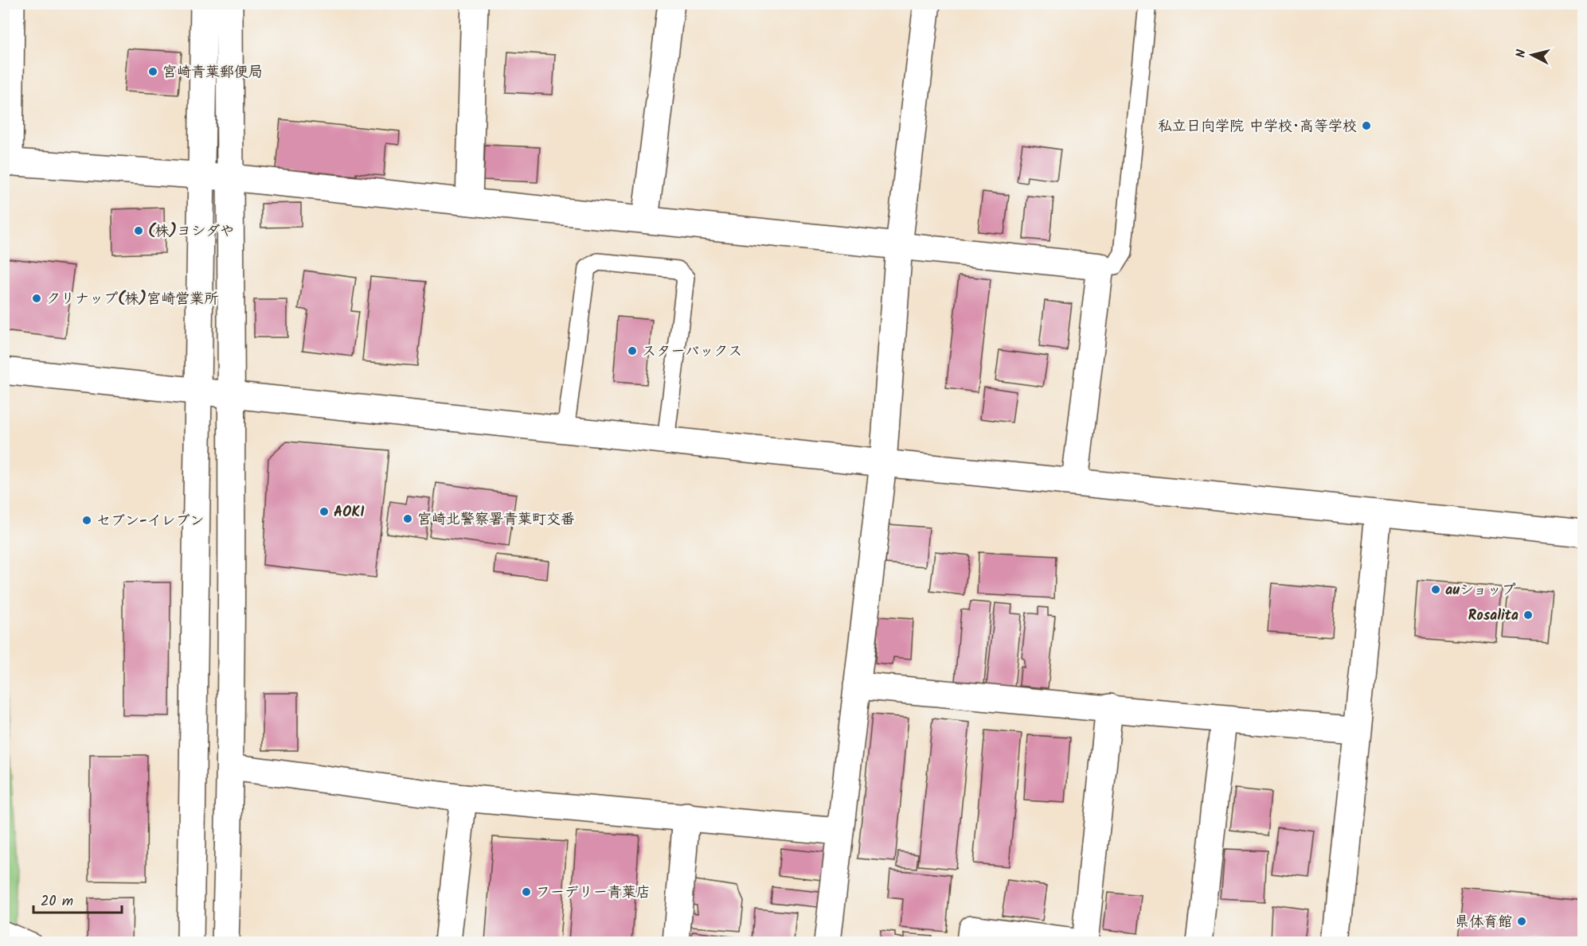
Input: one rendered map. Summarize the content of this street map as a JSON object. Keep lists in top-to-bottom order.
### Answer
{
  "places": [
    "宮崎青葉郵便局",
    "私立日向学院 中学校･高等学校",
    "(株)ヨシダや",
    "クリナップ(株)宮崎営業所",
    "スターバックス",
    "AOKI",
    "宮崎北警察署青葉町交番",
    "セブン-イレブン",
    "auショップ",
    "Rosalita",
    "フーデリー青葉店",
    "県体育館"
  ],
  "scale_bar": "20 m",
  "north": "left"
}
